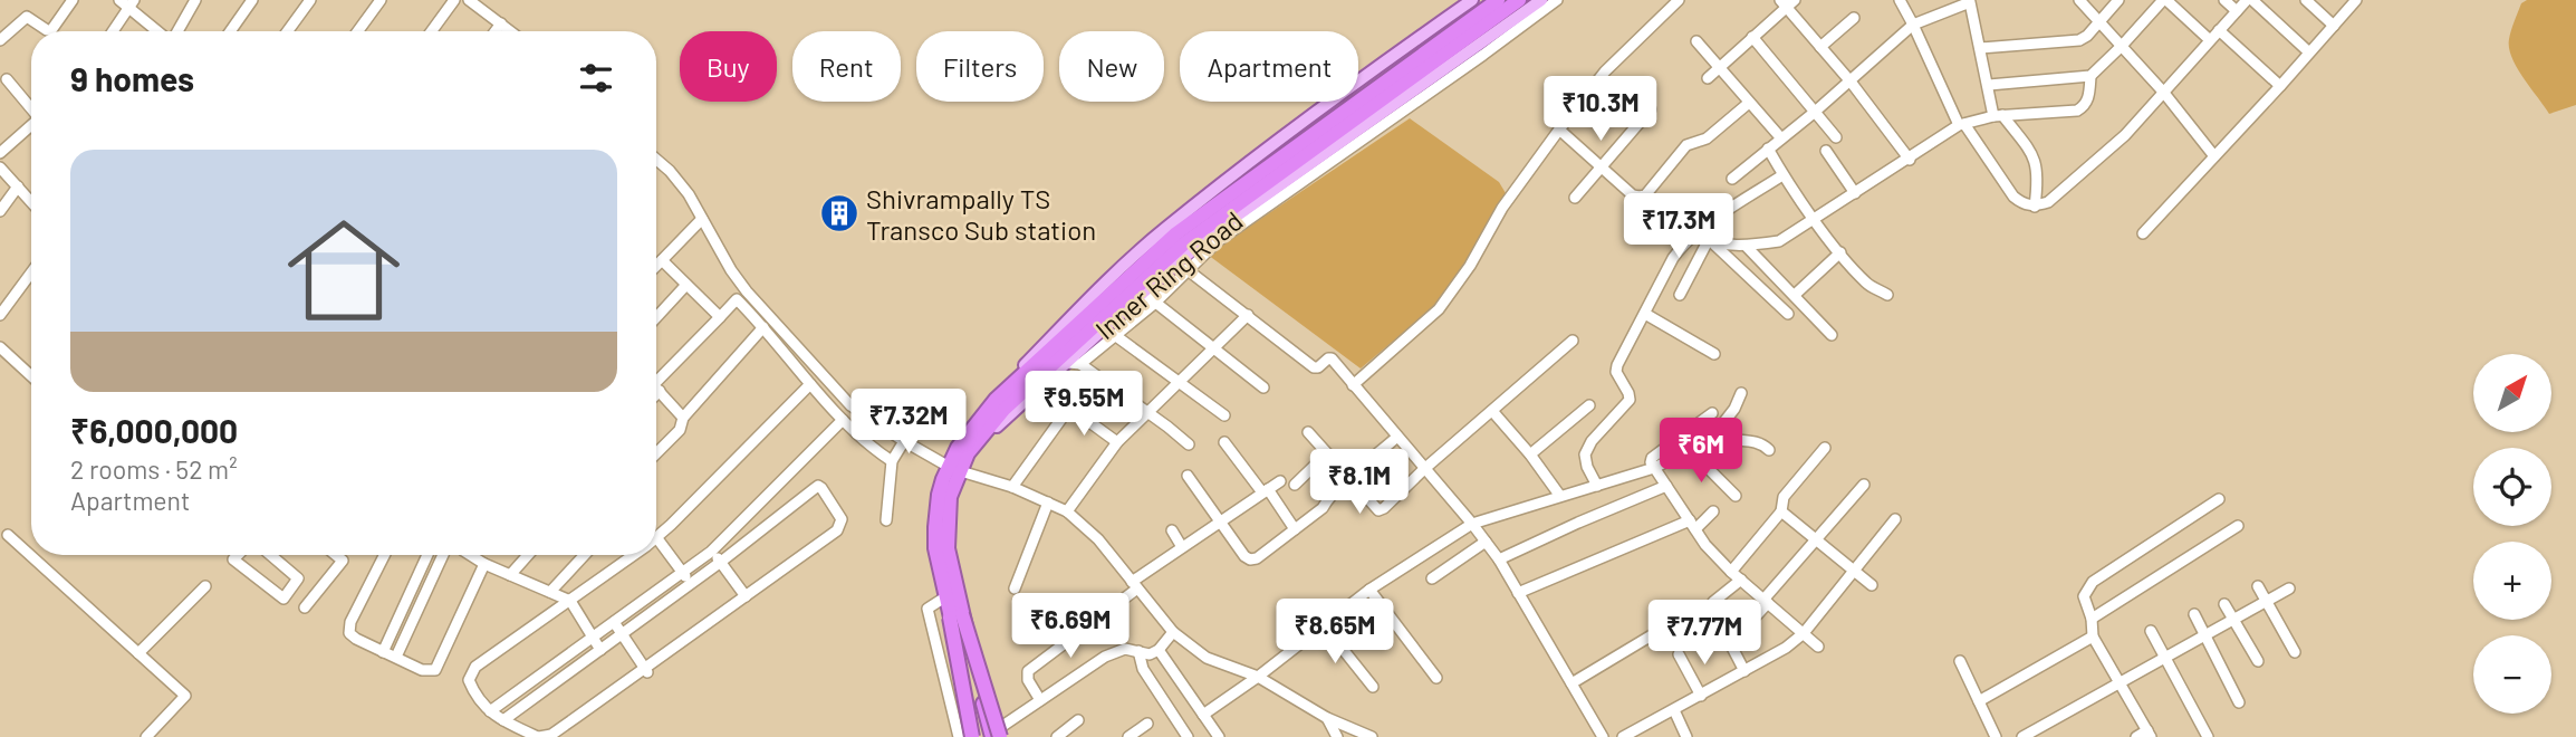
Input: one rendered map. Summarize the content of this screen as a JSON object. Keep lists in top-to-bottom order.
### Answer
{
  "streets": {
    "main road": ["Inner Ring Road"]
  },
  "places": {
    "building": ["Shivrampally TS Transco Sub station"]
  },
  "north": "top right",
  "page": {
    "chip": [
      "Buy",
      "Rent",
      "Filters",
      "New",
      "Apartment"
    ],
    "heading": "9 homes",
    "price": [
      "₹10.3M",
      "₹17.3M",
      "₹9.55M",
      "₹7.32M",
      "₹6M",
      "₹8.1M",
      "₹6.69M",
      "₹8.65M",
      "₹7.77M"
    ],
    "list": [
      {
        "name": "₹6,000,000",
        "note": "2 rooms · 52 m² · Apartment"
      }
    ],
    "map_buttons": ["+", "−"]
  }
}
